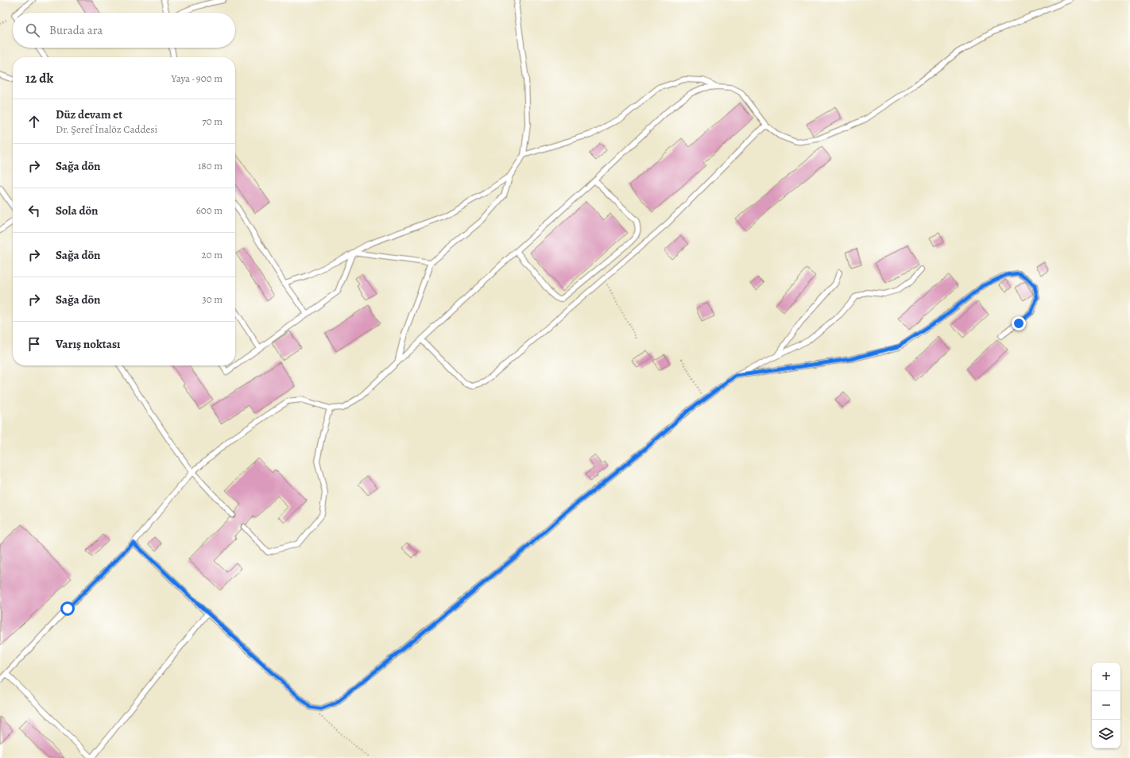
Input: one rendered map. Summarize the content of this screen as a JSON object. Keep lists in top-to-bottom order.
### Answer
{
  "page": {
    "search": "Burada ara",
    "heading": ["12 dk", "Yaya · 900 m"],
    "list": [
      ["Düz devam et", "Dr. Şeref İnalöz Caddesi", "70 m"],
      ["Sağa dön", "180 m"],
      ["Sola dön", "600 m"],
      ["Sağa dön", "20 m"],
      ["Sağa dön", "30 m"],
      "Varış noktası"
    ],
    "map_buttons": ["+", "−"]
  }
}
